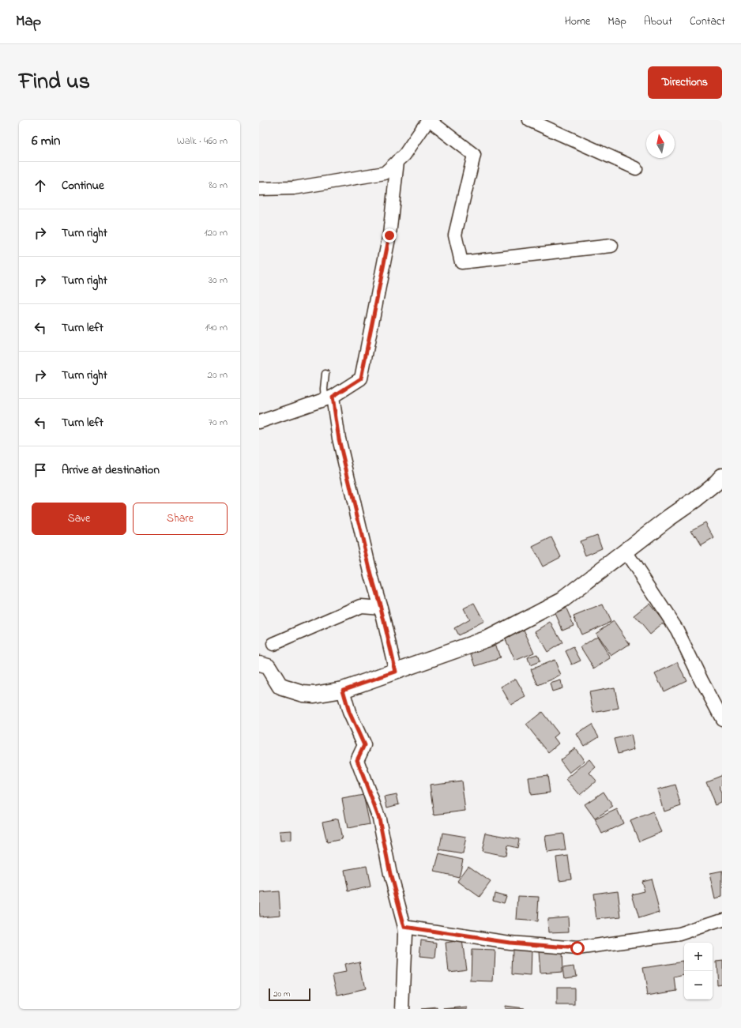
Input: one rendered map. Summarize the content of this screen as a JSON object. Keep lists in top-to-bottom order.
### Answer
{
  "scale_bar": "20 m",
  "north": "top",
  "page": {
    "header": "Map",
    "nav": [
      "Home",
      "Map",
      "About",
      "Contact"
    ],
    "title": "Find us",
    "buttons": [
      "Directions",
      ["Save", "Share"]
    ],
    "heading": ["6 min", "Walk · 460 m"],
    "list": [
      ["Continue", "80 m"],
      ["Turn right", "120 m"],
      ["Turn right", "30 m"],
      ["Turn left", "140 m"],
      ["Turn right", "20 m"],
      ["Turn left", "70 m"],
      "Arrive at destination"
    ],
    "map_buttons": ["+", "−"],
    "scale": "20 m"
  }
}
